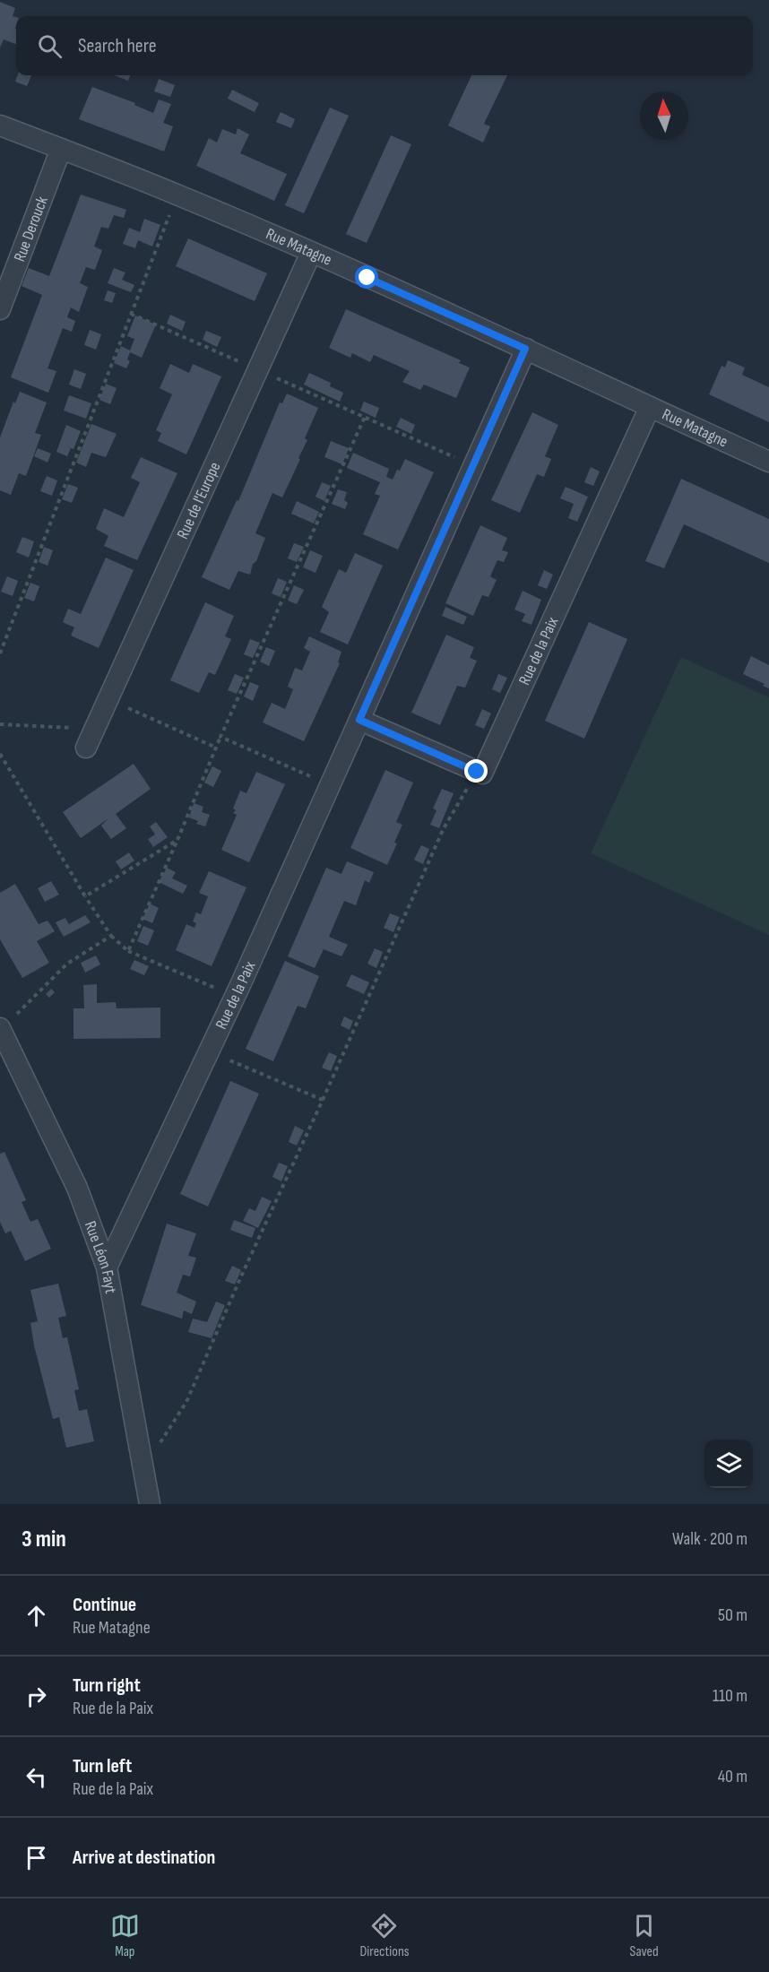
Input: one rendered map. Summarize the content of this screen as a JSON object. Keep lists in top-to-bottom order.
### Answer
{
  "streets": {
    "street": [
      "Rue Derouck",
      "Rue Matagne",
      "Rue de l'Europe",
      "Rue de la Paix",
      "Rue Léon Fayt"
    ]
  },
  "crossings": [
    ["Rue Derouck", "Rue Matagne"],
    ["Rue Matagne", "Rue de l'Europe"],
    ["Rue Matagne", "Rue de la Paix"],
    ["Rue de la Paix", "Rue Léon Fayt"]
  ],
  "north": "top",
  "page": {
    "search": "Search here",
    "heading": ["3 min", "Walk · 200 m"],
    "list": [
      ["Continue", "Rue Matagne", "50 m"],
      ["Turn right", "Rue de la Paix", "110 m"],
      ["Turn left", "Rue de la Paix", "40 m"],
      "Arrive at destination"
    ],
    "nav": ["Map", "Directions", "Saved"]
  }
}
